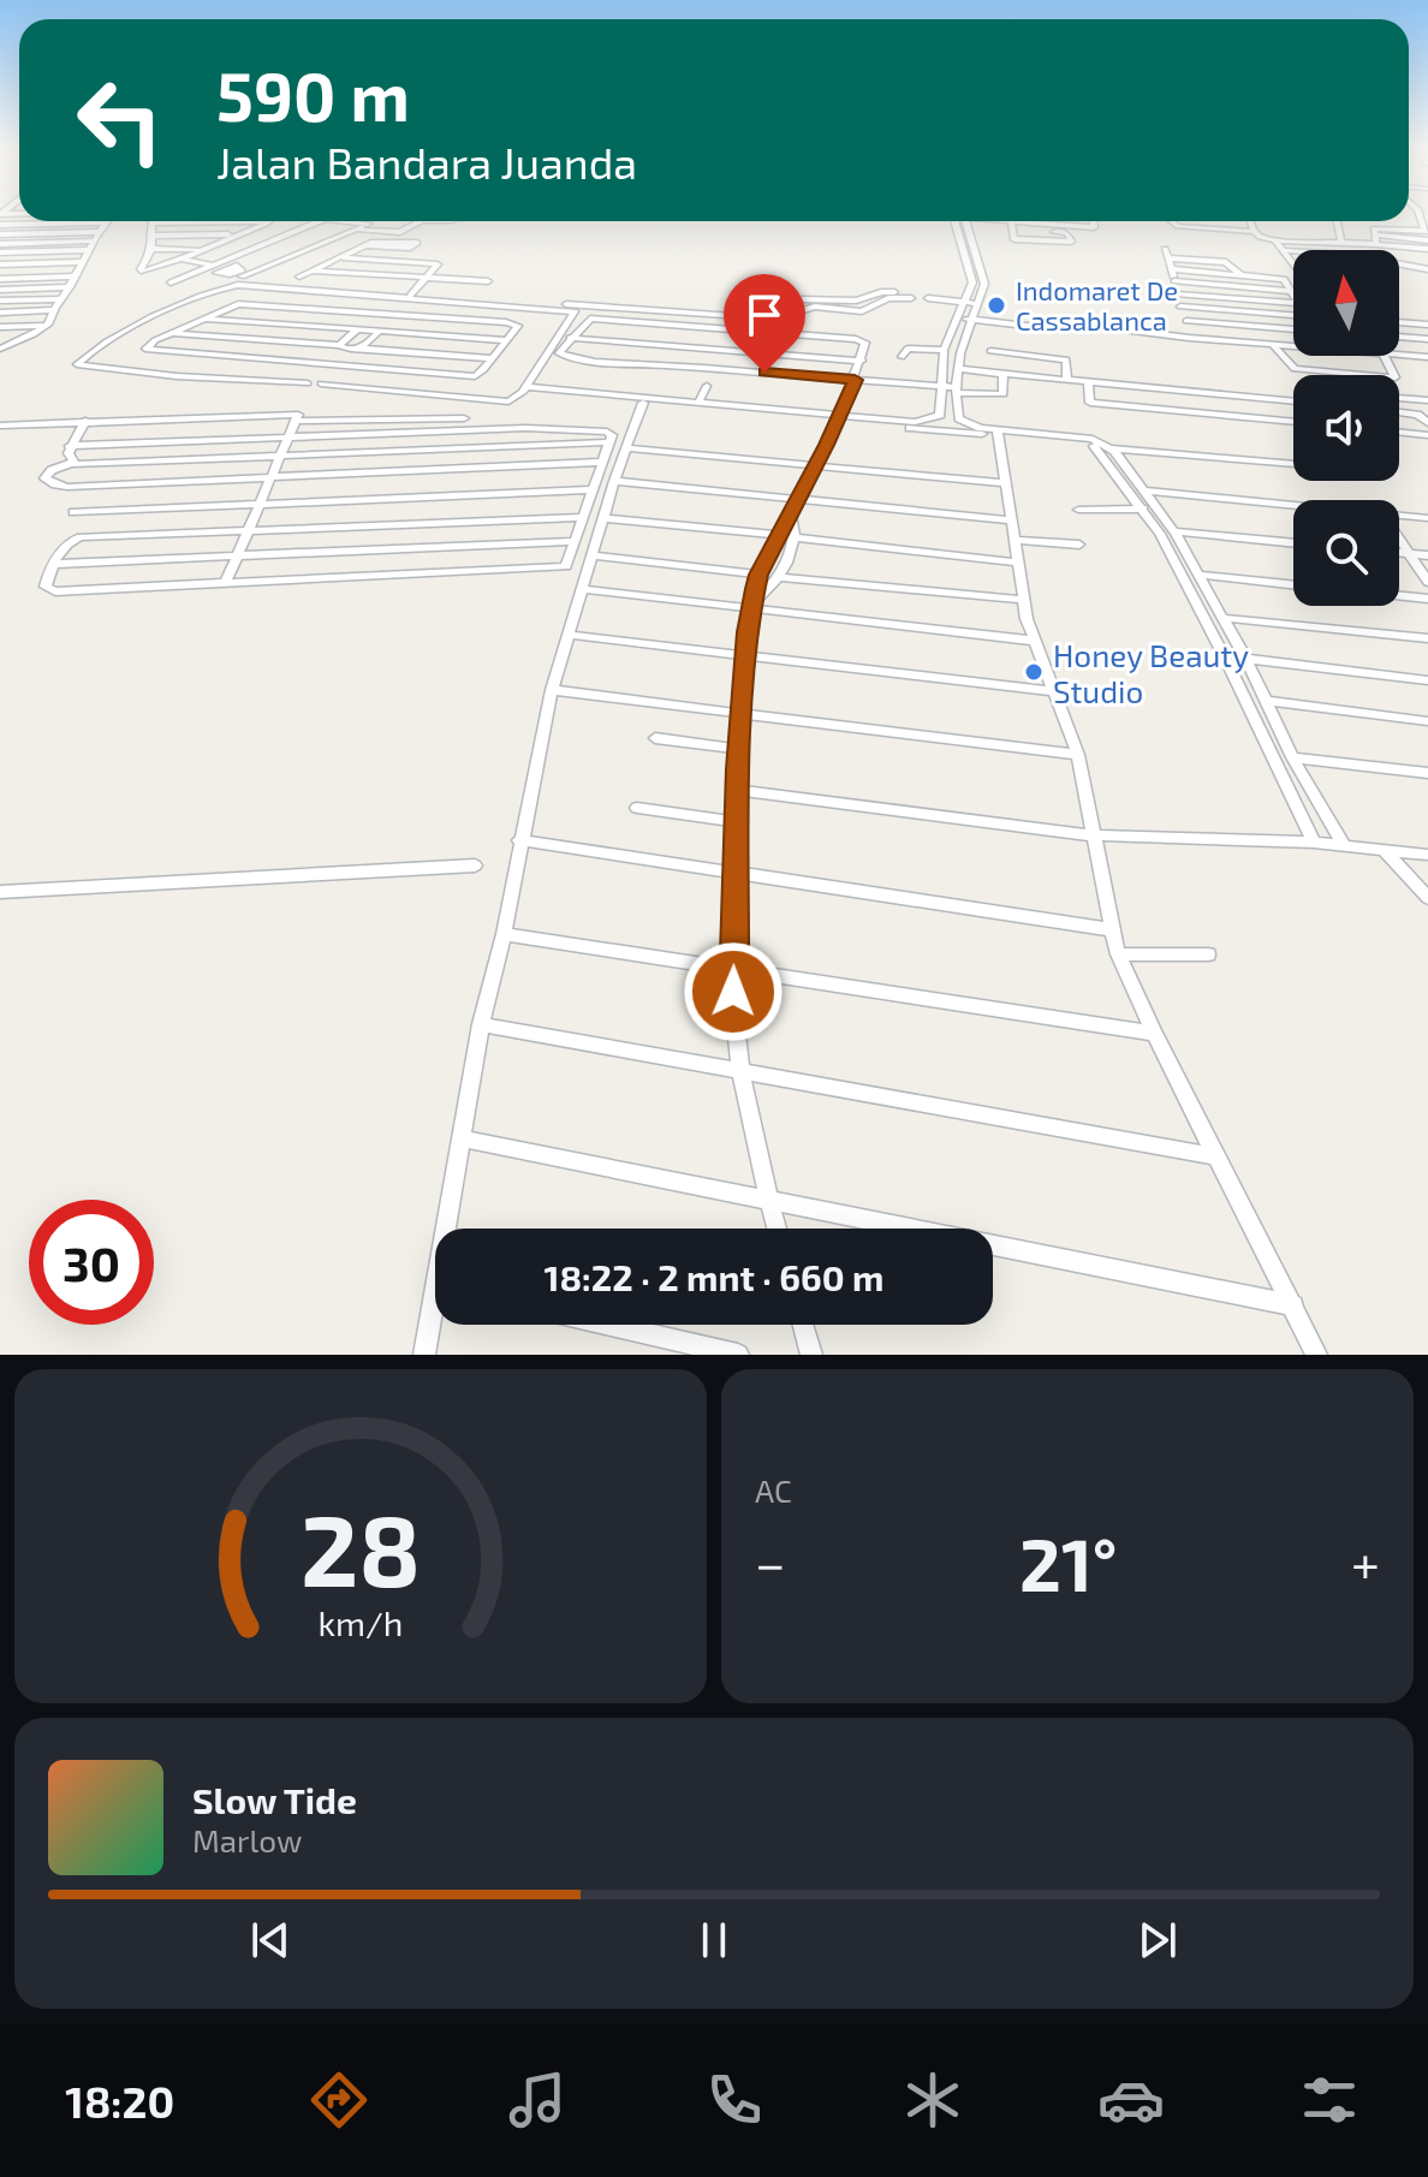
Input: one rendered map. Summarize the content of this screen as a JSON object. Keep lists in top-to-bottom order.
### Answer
{
  "places": ["Indomaret De Cassablanca", "Honey Beauty Studio"],
  "north": "top",
  "page": {
    "turn": ["590 m", "Jalan Bandara Juanda"],
    "limit": "30",
    "trip": "18:22 · 2 mnt · 660 m",
    "tile": "AC",
    "heat": ["−", "21°", "+"],
    "song": ["Slow Tide", "Marlow"],
    "tabs": "18:20",
    "gauge": ["28", "km/h"]
  }
}
